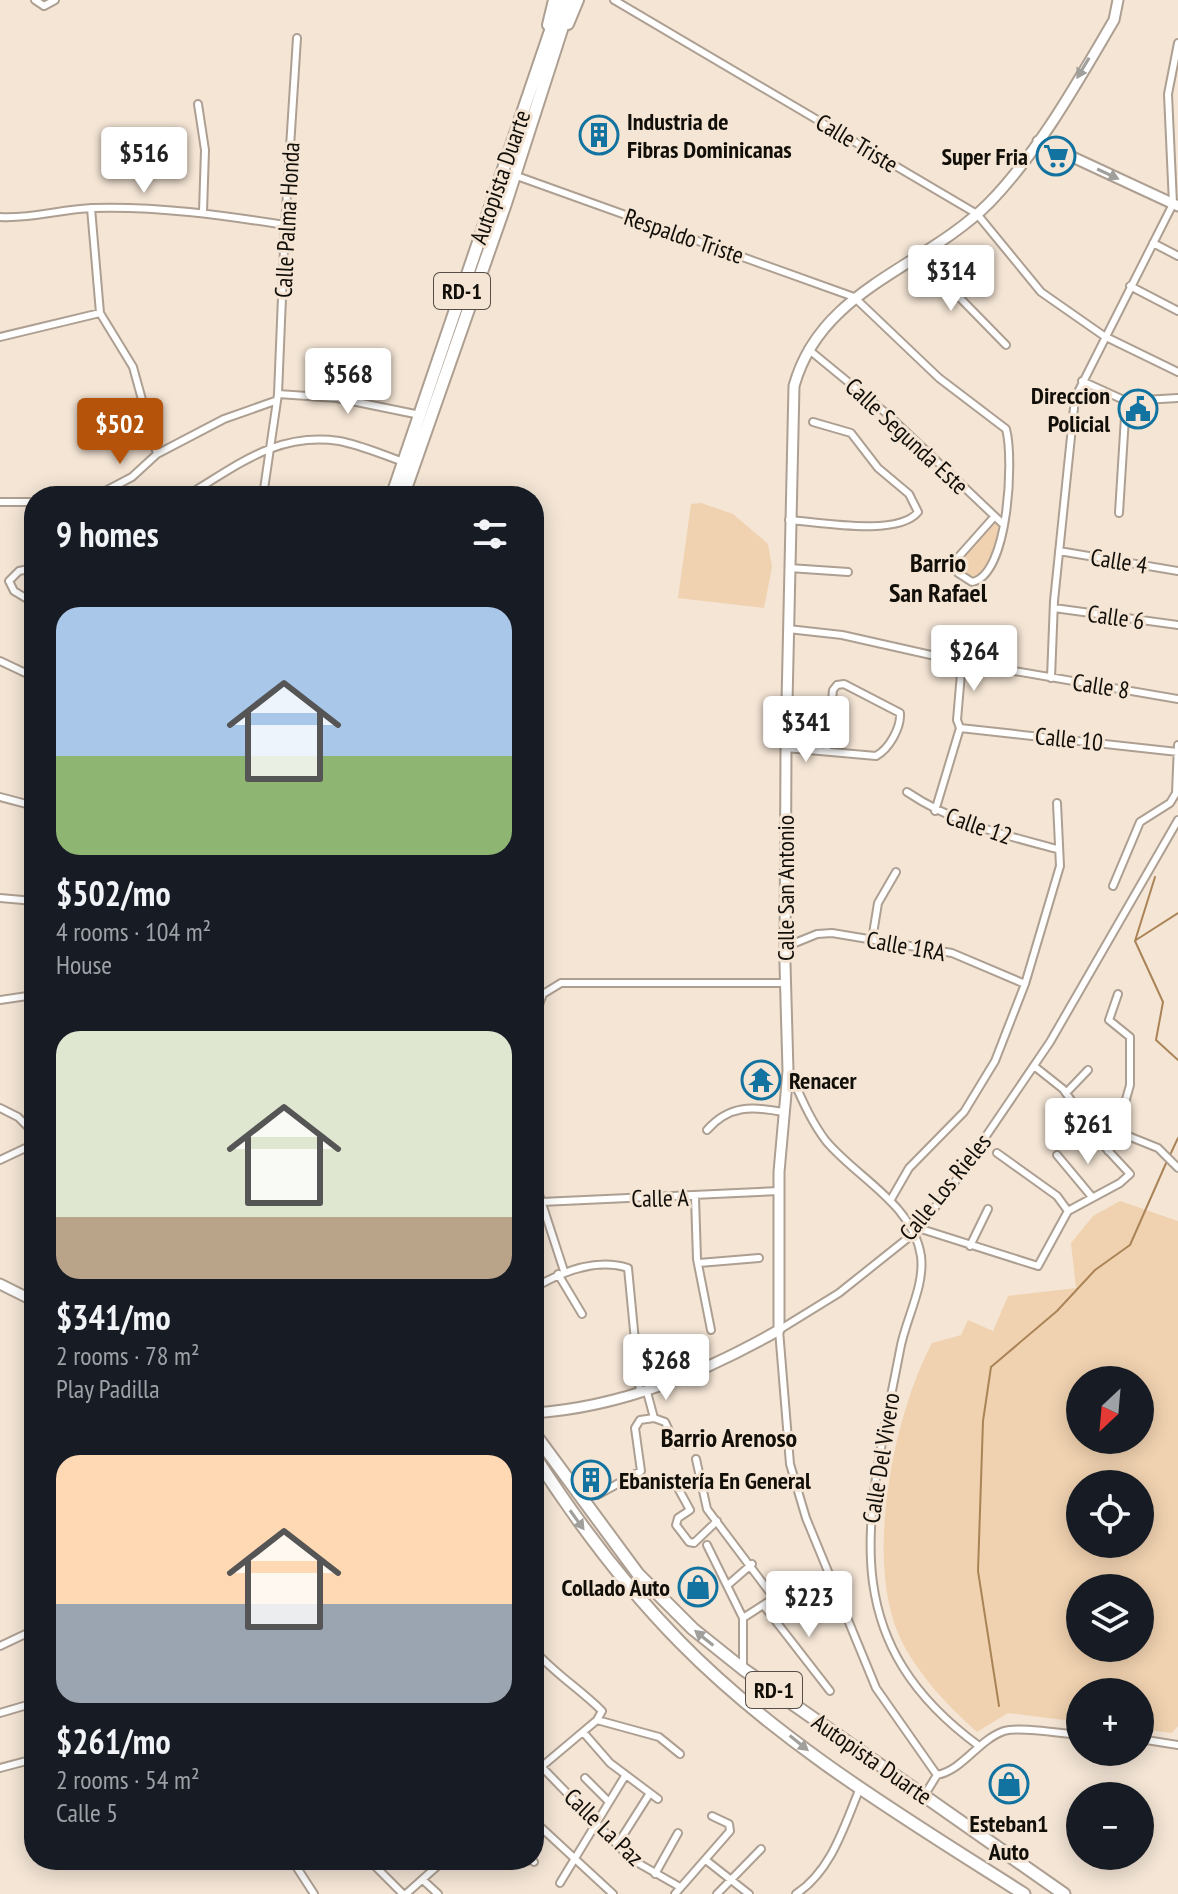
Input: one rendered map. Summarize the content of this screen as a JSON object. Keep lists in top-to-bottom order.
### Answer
{
  "streets": {
    "highway": ["Autopista Duarte", "RD-1"],
    "street": [
      "Calle Triste",
      "Calle Palma Honda",
      "Respaldo Triste",
      "Calle Segunda Este",
      "Calle 4",
      "Calle 6",
      "Calle 8",
      "Calle 10",
      "Calle 12",
      "Calle San Antonio",
      "Calle 1RA",
      "Calle Los Rieles",
      "Calle A",
      "Calle Del Vivero",
      "Calle La Paz"
    ]
  },
  "crossings": [
    ["Calle Triste", "Calle San Antonio"],
    ["Autopista Duarte", "Respaldo Triste"],
    ["Autopista Duarte", "RD-1"],
    ["Respaldo Triste", "Calle San Antonio"],
    ["Calle Segunda Este", "Calle San Antonio"],
    ["Calle 8", "Calle San Antonio"],
    ["Calle San Antonio", "Calle 1RA"],
    ["Calle San Antonio", "Calle Los Rieles"],
    ["Calle San Antonio", "Calle A"],
    ["Calle Los Rieles", "Calle Del Vivero"]
  ],
  "districts": ["Barrio San Rafael", "Barrio Arenoso"],
  "places": {
    "building": ["Industria de Fibras Dominicanas", "Ebanistería En General"],
    "supermarket": ["Super Fria"],
    "public building": ["Direccion Policial"],
    "temple": ["Renacer"],
    "shop": ["Collado Auto", "Esteban1 Auto"]
  },
  "north": "bottom left",
  "page": {
    "price": [
      "$516",
      "$314",
      "$568",
      "$502",
      "$264",
      "$341",
      "$261",
      "$268",
      "$223"
    ],
    "heading": "9 homes",
    "list": [
      {
        "name": "$502/mo",
        "note": "4 rooms · 104 m² · House"
      },
      {
        "name": "$341/mo",
        "note": "2 rooms · 78 m² · Play Padilla"
      },
      {
        "name": "$261/mo",
        "note": "2 rooms · 54 m² · Calle 5"
      }
    ],
    "map_buttons": ["+", "−"]
  }
}
